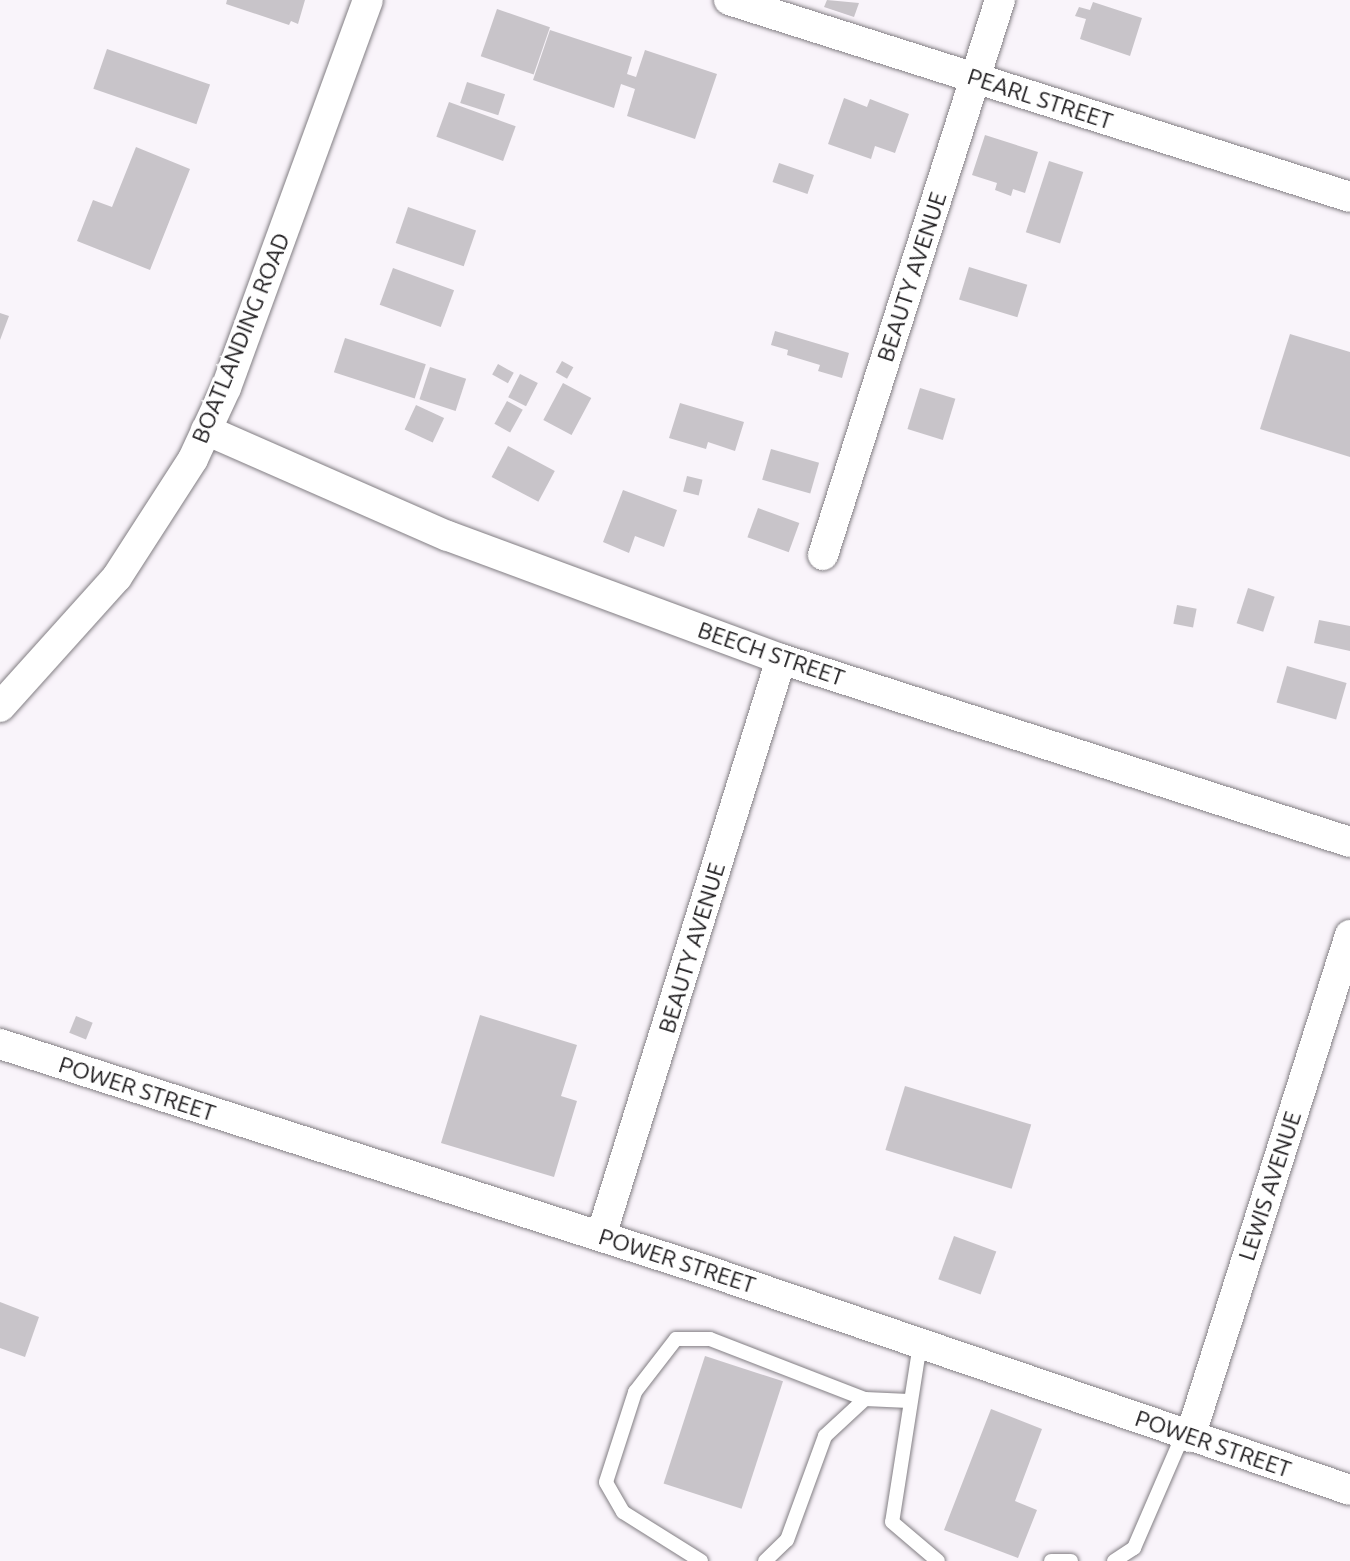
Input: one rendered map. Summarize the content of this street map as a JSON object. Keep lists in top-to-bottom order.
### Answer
{
  "streets": {
    "street": [
      "PEARL STREET",
      "BEAUTY AVENUE",
      "BOATLANDING ROAD",
      "BEECH STREET",
      "POWER STREET",
      "LEWIS AVENUE"
    ]
  },
  "crossings": [
    ["PEARL STREET", "BEAUTY AVENUE"],
    ["BEAUTY AVENUE", "BEECH STREET"],
    ["BEAUTY AVENUE", "POWER STREET"],
    ["BOATLANDING ROAD", "BEECH STREET"],
    ["POWER STREET", "LEWIS AVENUE"]
  ]
}
